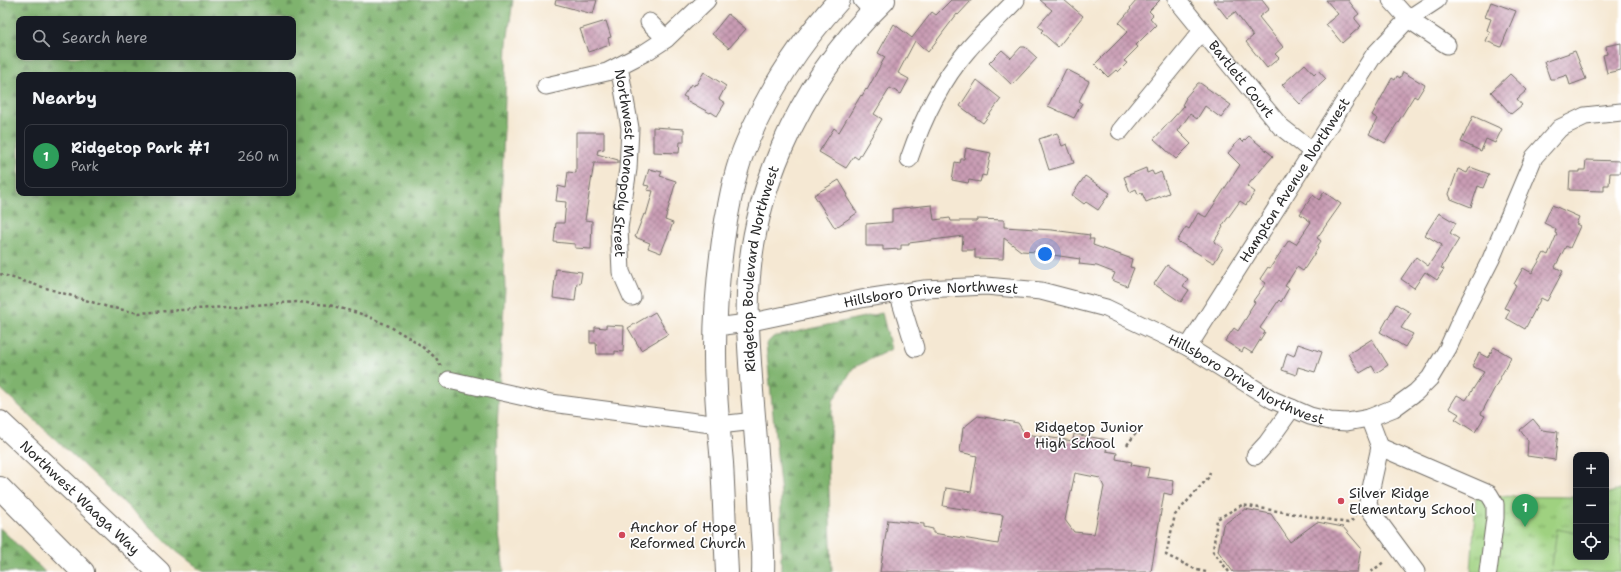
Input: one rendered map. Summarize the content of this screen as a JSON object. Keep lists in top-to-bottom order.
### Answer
{
  "streets": {
    "main road": ["Ridgetop Boulevard Northwest", "Northwest Waaga Way"],
    "street": [
      "Bartlett Court",
      "Northwest Monopoly Street",
      "Hampton Avenue Northwest",
      "Hillsboro Drive Northwest"
    ]
  },
  "crossings": [
    ["Bartlett Court", "Hampton Avenue Northwest"],
    ["Hampton Avenue Northwest", "Hillsboro Drive Northwest"],
    ["Ridgetop Boulevard Northwest", "Hillsboro Drive Northwest"]
  ],
  "places": ["Ridgetop Junior High School", "Silver Ridge Elementary School", "Anchor of Hope Reformed Church"],
  "page": {
    "search": "Search here",
    "heading": "Nearby",
    "list": [
      {
        "mark": "1",
        "name": "Ridgetop Park #1",
        "note": "Park",
        "value": "260 m"
      }
    ],
    "map_buttons": ["+", "−"],
    "pins": "1"
  }
}
